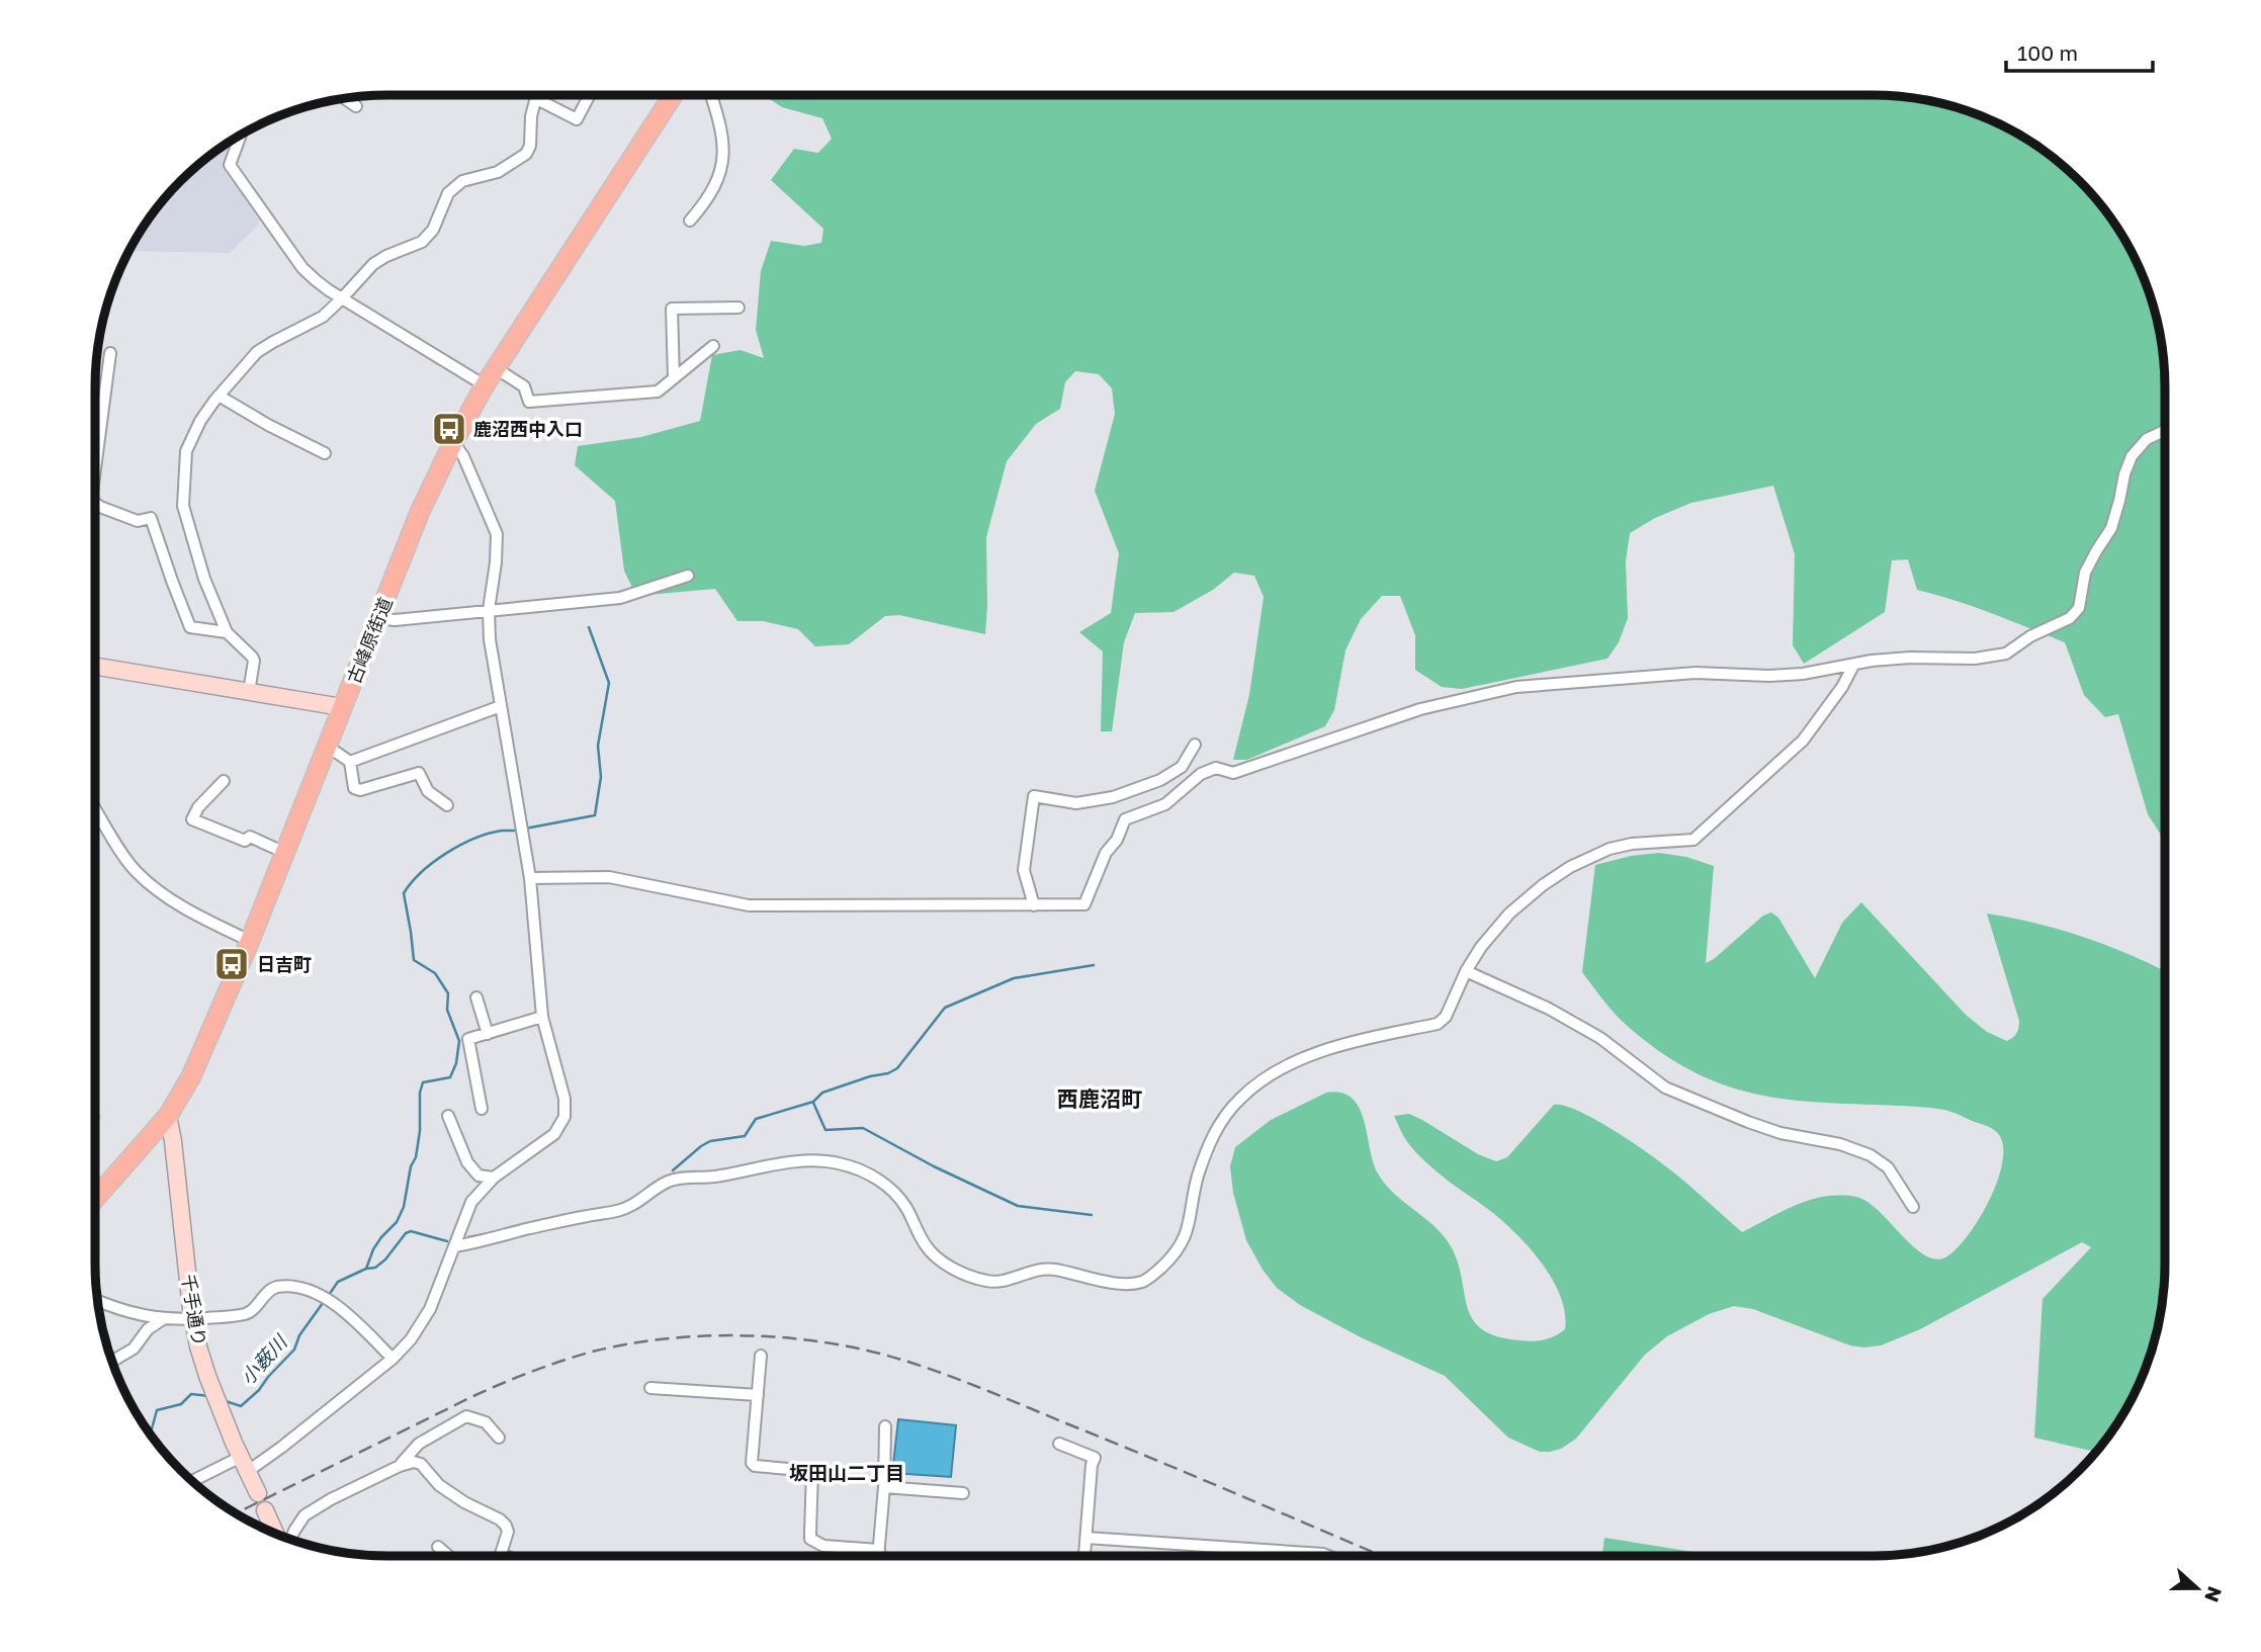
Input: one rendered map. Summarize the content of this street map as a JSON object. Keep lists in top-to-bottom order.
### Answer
{
  "streets": {
    "main road": ["古峰原街道"],
    "street": ["千手通り"]
  },
  "crossings": [
    ["古峰原街道", "千手通り"]
  ],
  "districts": ["西鹿沼町", "坂田山二丁目"],
  "water": ["小薮川"],
  "places": {
    "bus stop": ["鹿沼西中入口", "日吉町"]
  },
  "scale_bar": "100 m",
  "north": "right"
}
